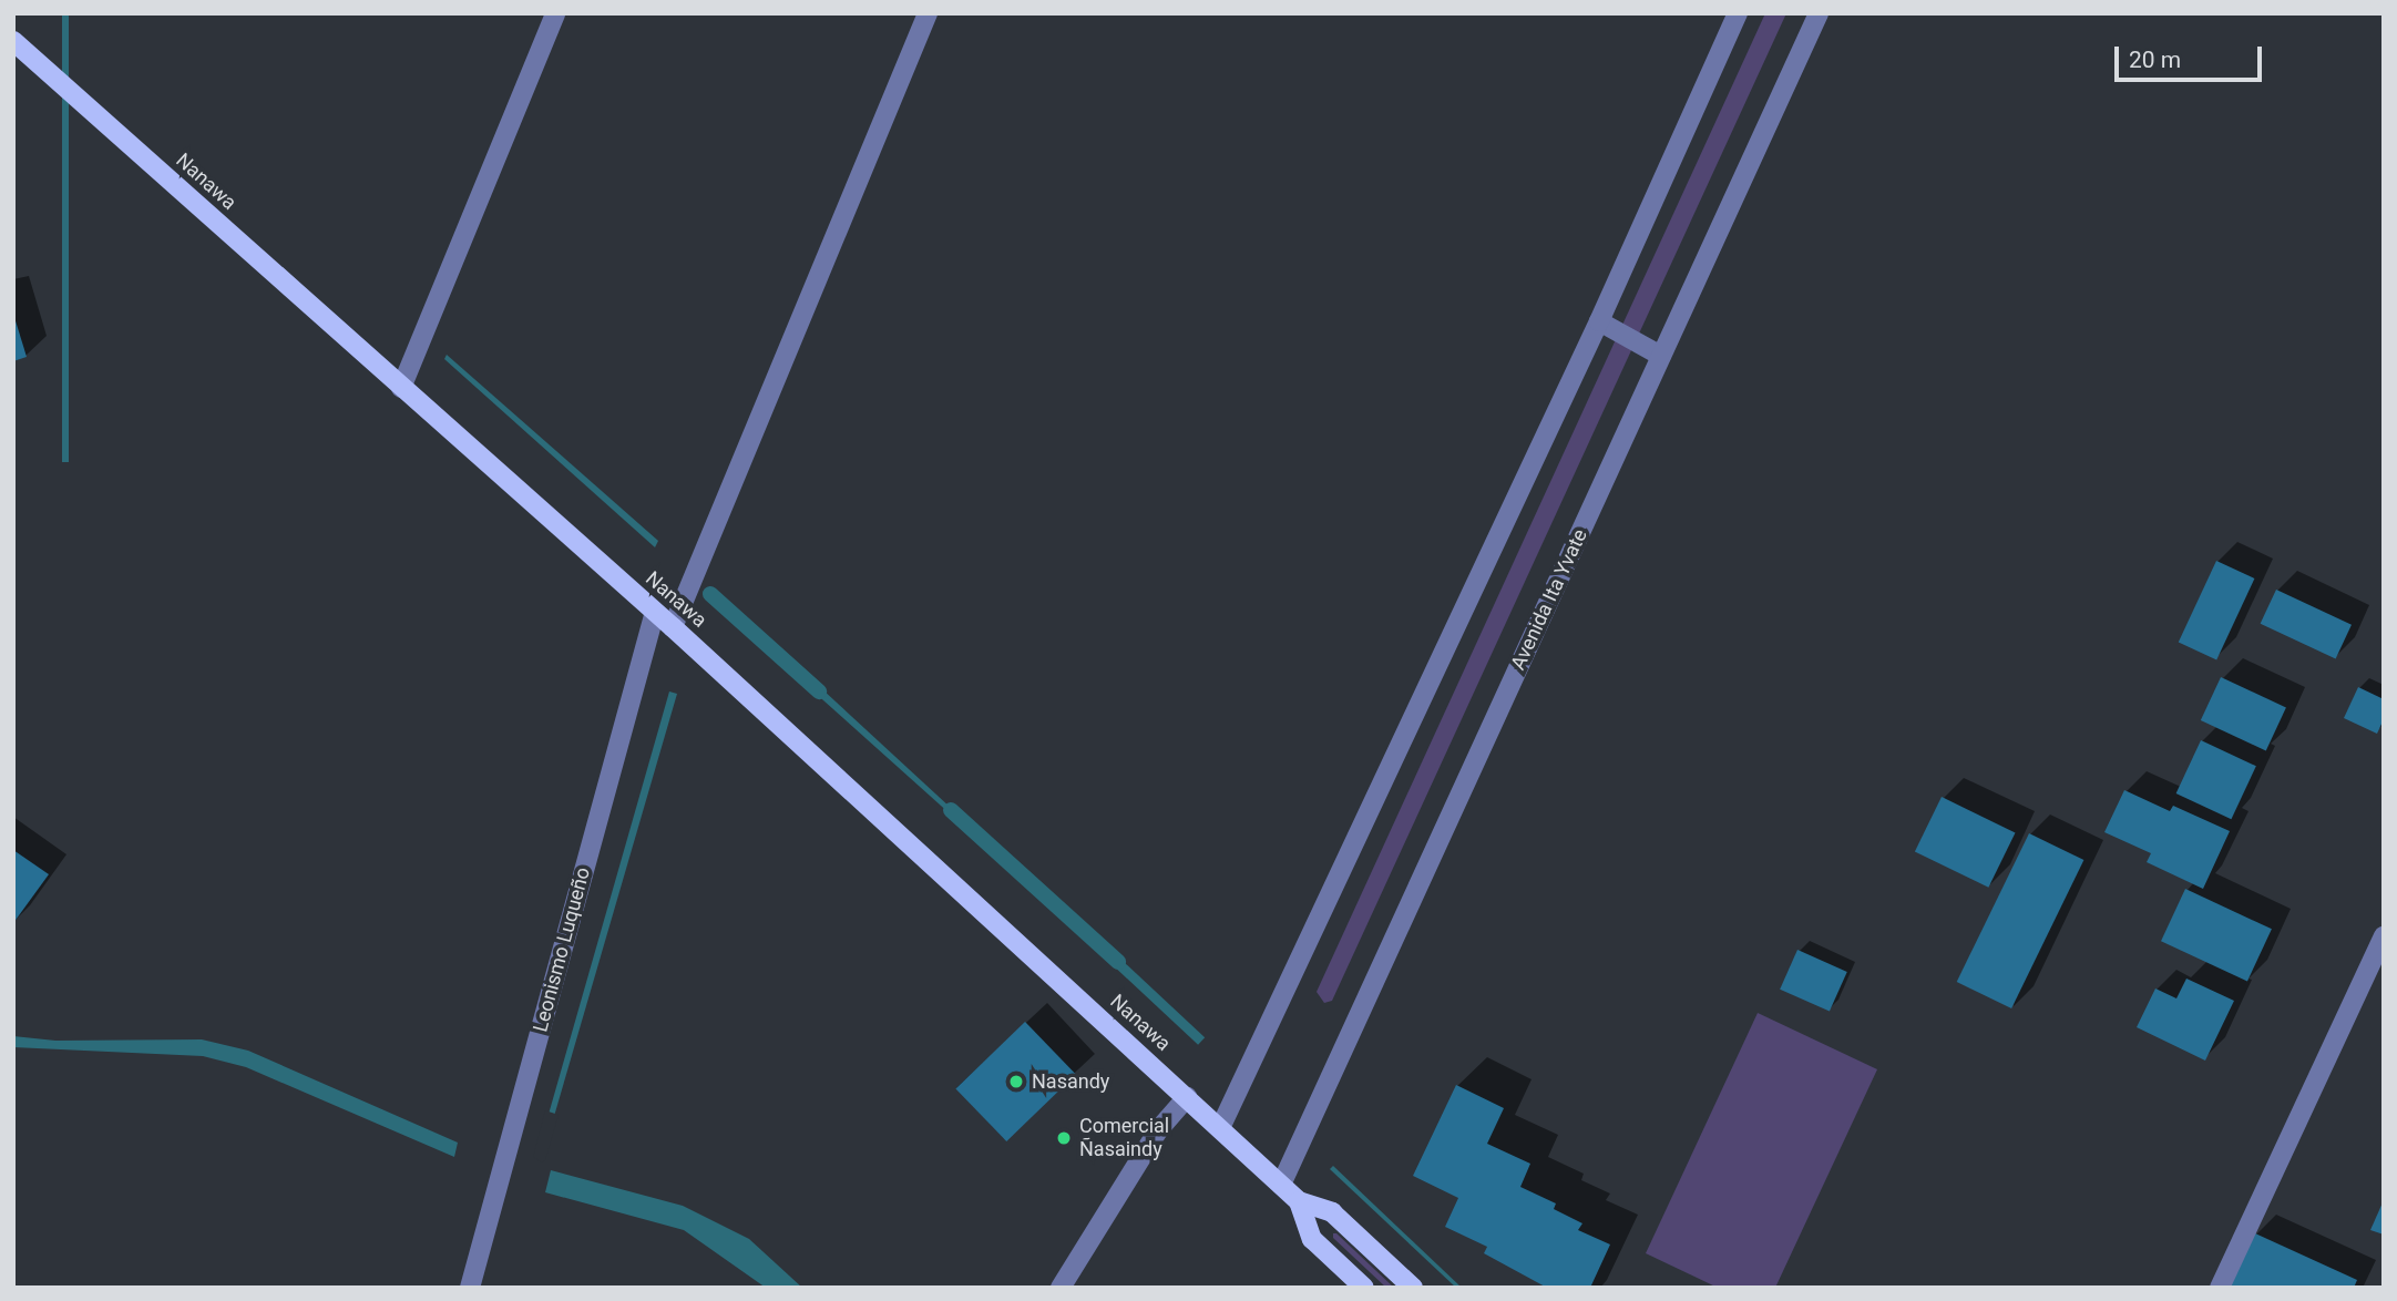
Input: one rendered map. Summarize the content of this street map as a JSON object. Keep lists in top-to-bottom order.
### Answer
{
  "streets": {
    "main road": ["Nanawa"],
    "street": ["Avenida Ita Yvate", "Leonismo Luqueño"]
  },
  "crossings": [
    ["Nanawa", "Avenida Ita Yvate"],
    ["Nanawa", "Leonismo Luqueño"]
  ],
  "places": ["Nasandy", "Comercial Ñasaindy"],
  "scale_bar": "20 m"
}
